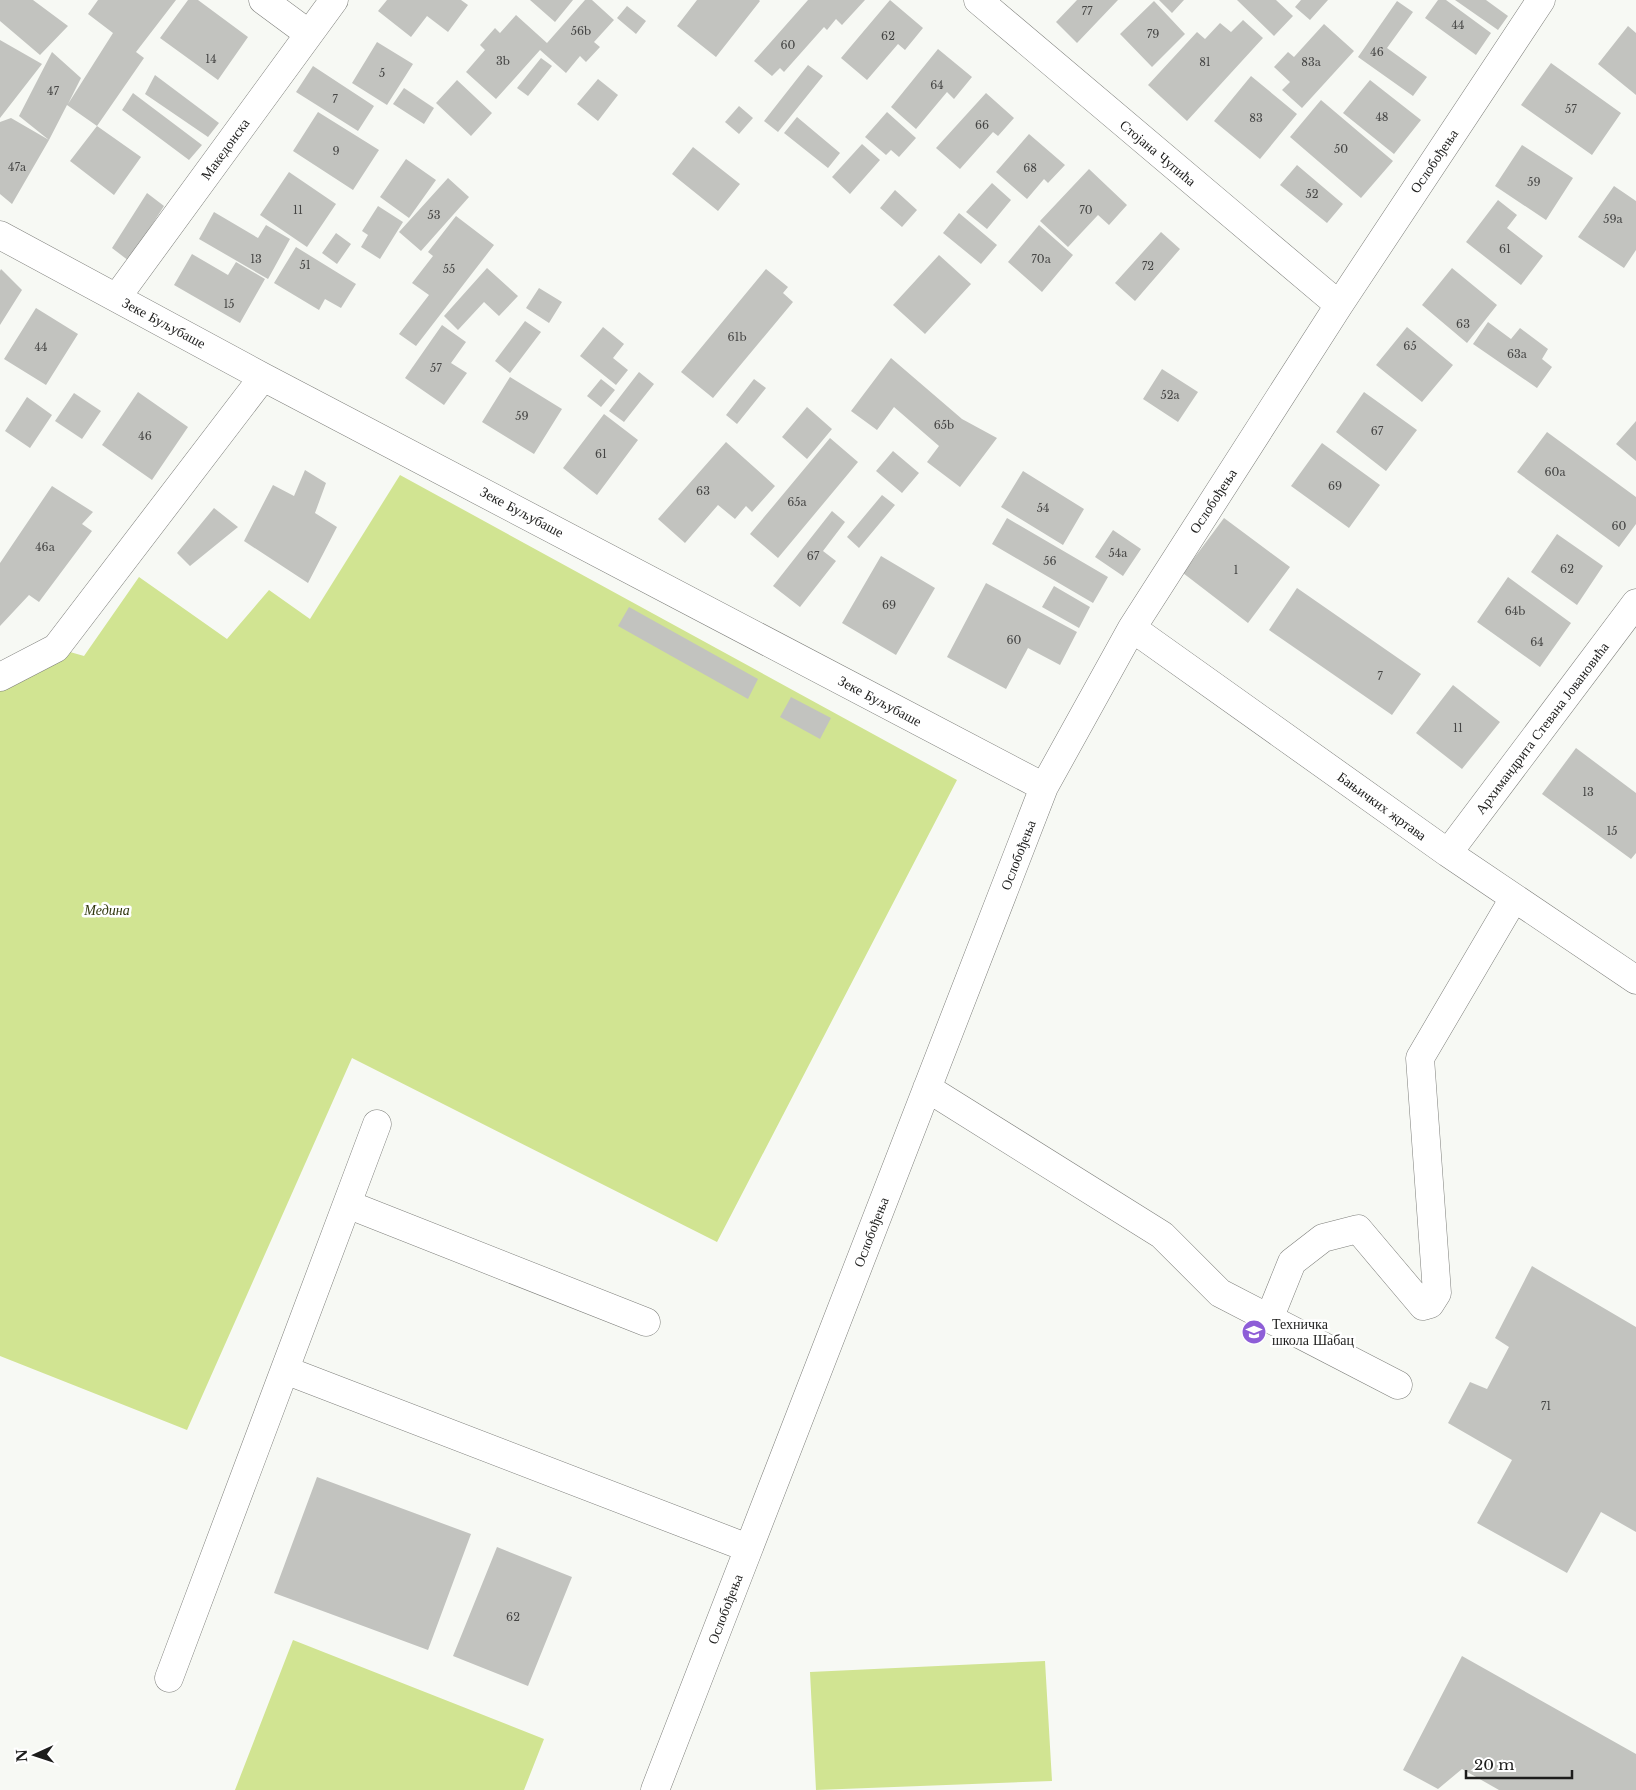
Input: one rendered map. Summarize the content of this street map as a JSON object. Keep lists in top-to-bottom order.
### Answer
{
  "streets": {
    "street": [
      "Македонска",
      "Стојана Чупића",
      "Ослобођења",
      "Зеке Буљубаше",
      "Архимандрита Стевана Јовановића",
      "Бањичких жртава"
    ]
  },
  "crossings": [
    ["Македонска", "Зеке Буљубаше"],
    ["Стојана Чупића", "Ослобођења"],
    ["Ослобођења", "Зеке Буљубаше"],
    ["Ослобођења", "Бањичких жртава"],
    ["Архимандрита Стевана Јовановића", "Бањичких жртава"]
  ],
  "parks": ["Медина"],
  "places": {
    "school or university": ["Техничка школа Шабац"]
  },
  "house_numbers": [
    "77",
    "44",
    "56b",
    "79",
    "62",
    "60",
    "46",
    "14",
    "3b",
    "81",
    "83a",
    "5",
    "64",
    "47",
    "7",
    "57",
    "48",
    "83",
    "66",
    "50",
    "9",
    "47a",
    "68",
    "59",
    "52",
    "11",
    "70",
    "53",
    "59a",
    "61",
    "13",
    "70a",
    "51",
    "72",
    "55",
    "15",
    "63",
    "61b",
    "65",
    "44",
    "63a",
    "57",
    "52a",
    "59",
    "65b",
    "67",
    "46",
    "61",
    "60a",
    "69",
    "63",
    "65a",
    "54",
    "60",
    "46a",
    "54a",
    "67",
    "56",
    "62",
    "1",
    "69",
    "64b",
    "60",
    "64",
    "7",
    "11",
    "13",
    "15",
    "71",
    "62"
  ],
  "scale_bar": "20 m",
  "north": "left"
}
